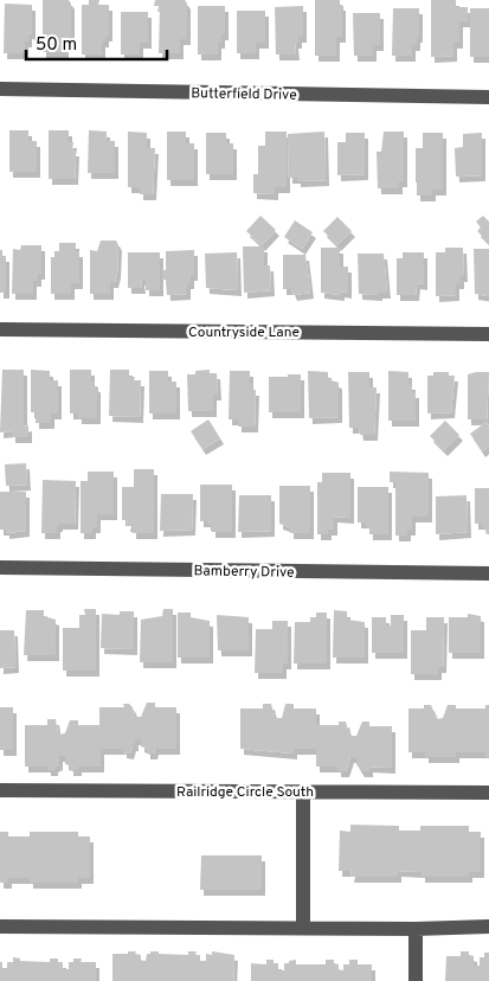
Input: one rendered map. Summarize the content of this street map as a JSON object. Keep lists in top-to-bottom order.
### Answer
{
  "streets": {
    "street": [
      "Butterfield Drive",
      "Countryside Lane",
      "Bamberry Drive",
      "Railridge Circle South"
    ]
  },
  "scale_bar": "50 m"
}
